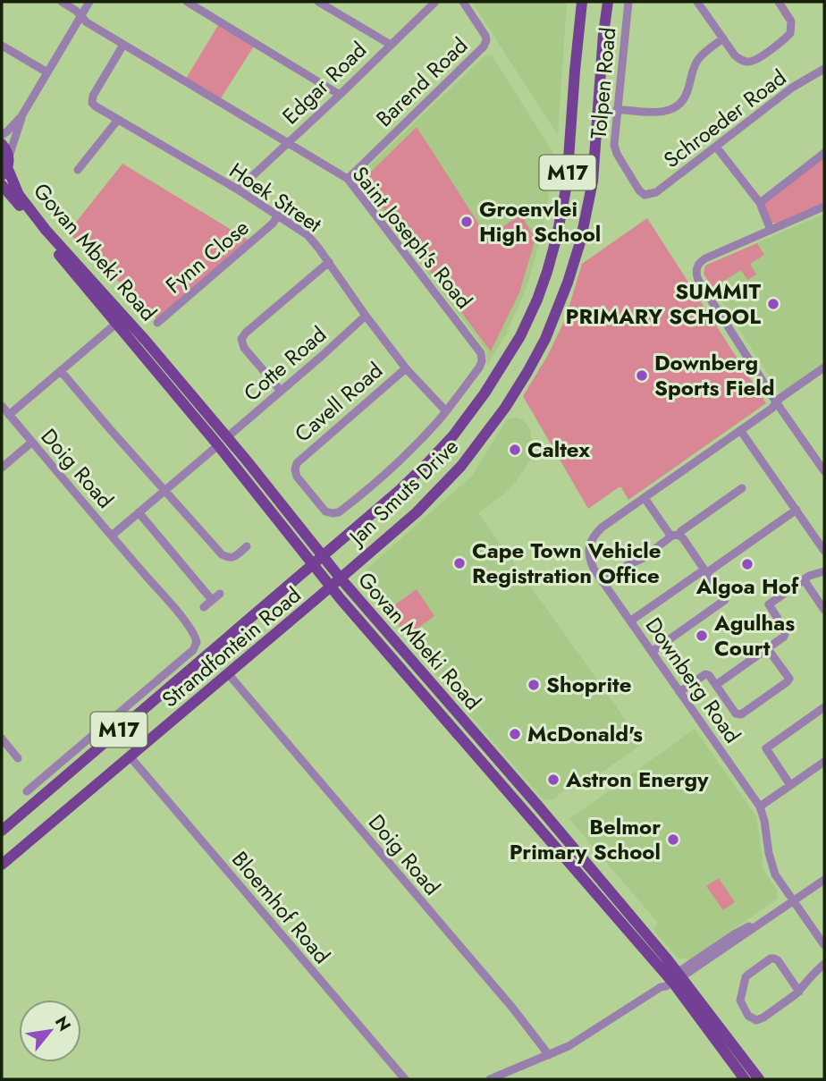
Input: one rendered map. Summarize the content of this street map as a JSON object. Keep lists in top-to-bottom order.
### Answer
{
  "streets": {
    "main road": [
      "M17",
      "Govan Mbeki Road",
      "Jan Smuts Drive",
      "Strandfontein Road"
    ],
    "street": [
      "Barend Road",
      "Edgar Road",
      "Tolpen Road",
      "Schroeder Road",
      "Hoek Street",
      "Saint Joseph's Road",
      "Fynn Close",
      "Cotte Road",
      "Cavell Road",
      "Doig Road",
      "Downberg Road",
      "Bloemhof Road"
    ]
  },
  "crossings": [
    ["Barend Road", "Saint Joseph's Road"],
    ["Edgar Road", "Hoek Street"],
    ["Edgar Road", "Saint Joseph's Road"],
    ["Tolpen Road", "Schroeder Road"],
    ["Hoek Street", "Saint Joseph's Road"],
    ["Hoek Street", "Fynn Close"],
    ["Hoek Street", "Cotte Road"],
    ["Hoek Street", "Cavell Road"],
    ["Saint Joseph's Road", "Cavell Road"],
    ["Govan Mbeki Road", "Cotte Road"],
    ["Govan Mbeki Road", "Jan Smuts Drive"],
    ["Govan Mbeki Road", "Strandfontein Road"],
    ["Jan Smuts Drive", "Strandfontein Road"],
    ["Strandfontein Road", "Bloemhof Road"]
  ],
  "places": [
    "Groenvlei High School",
    "SUMMIT PRIMARY SCHOOL",
    "Downberg Sports Field",
    "Caltex",
    "Cape Town Vehicle Registration Office",
    "Algoa Hof",
    "Agulhas Court",
    "Shoprite",
    "McDonald's",
    "Astron Energy",
    "Belmor Primary School"
  ],
  "north": "top right"
}
